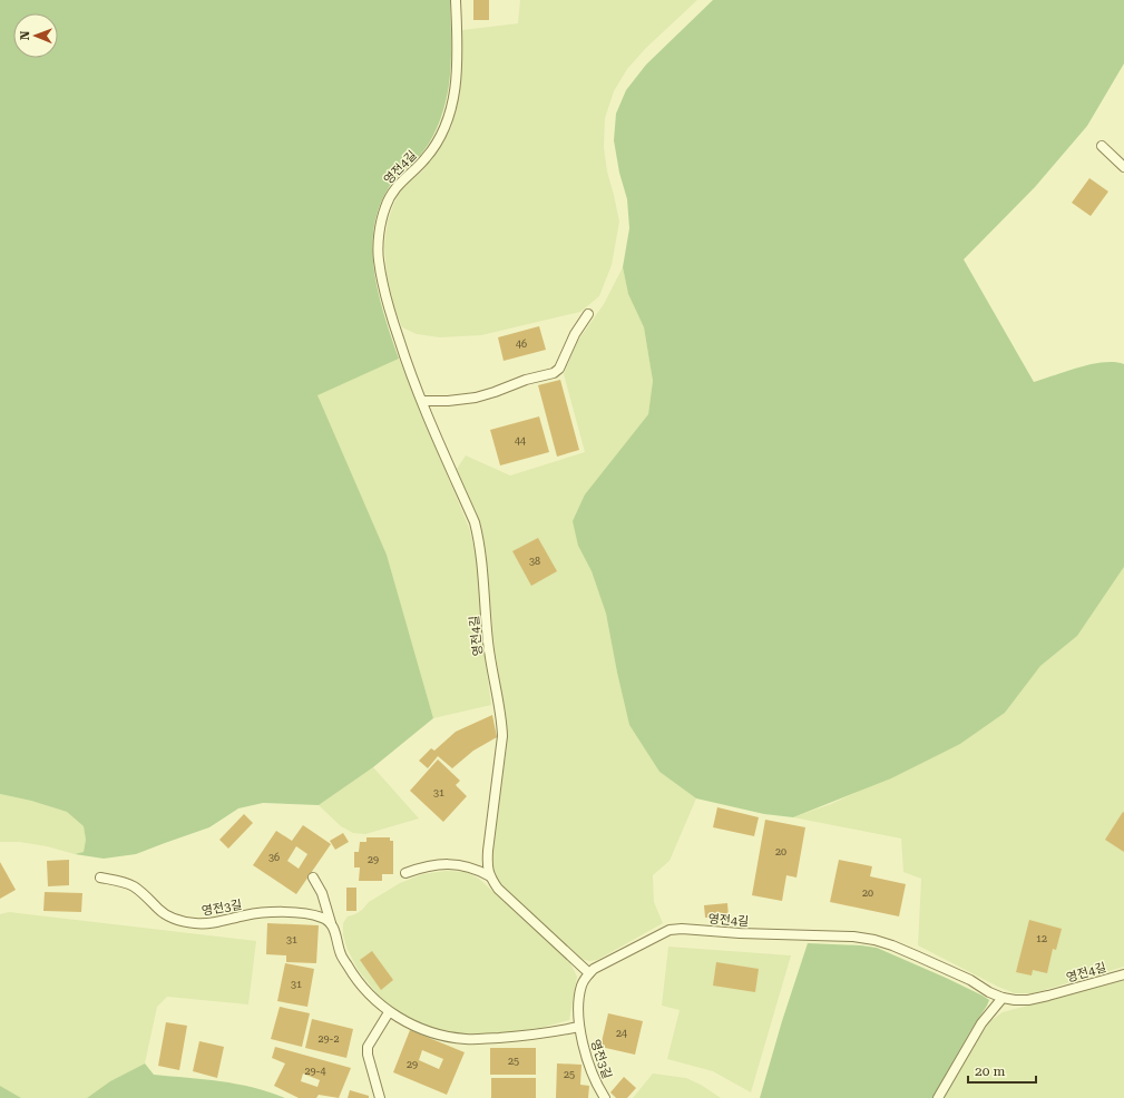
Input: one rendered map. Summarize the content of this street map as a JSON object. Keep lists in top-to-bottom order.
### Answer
{
  "streets": {
    "lane": ["영전4길", "영전3길"]
  },
  "crossings": [
    ["영전4길", "영전3길"]
  ],
  "house_numbers": [
    "46",
    "44",
    "38",
    "31",
    "20",
    "36",
    "29",
    "20",
    "12",
    "31",
    "31",
    "24",
    "29-2",
    "25",
    "29",
    "29-4",
    "25"
  ],
  "scale_bar": "20 m",
  "north": "left"
}
